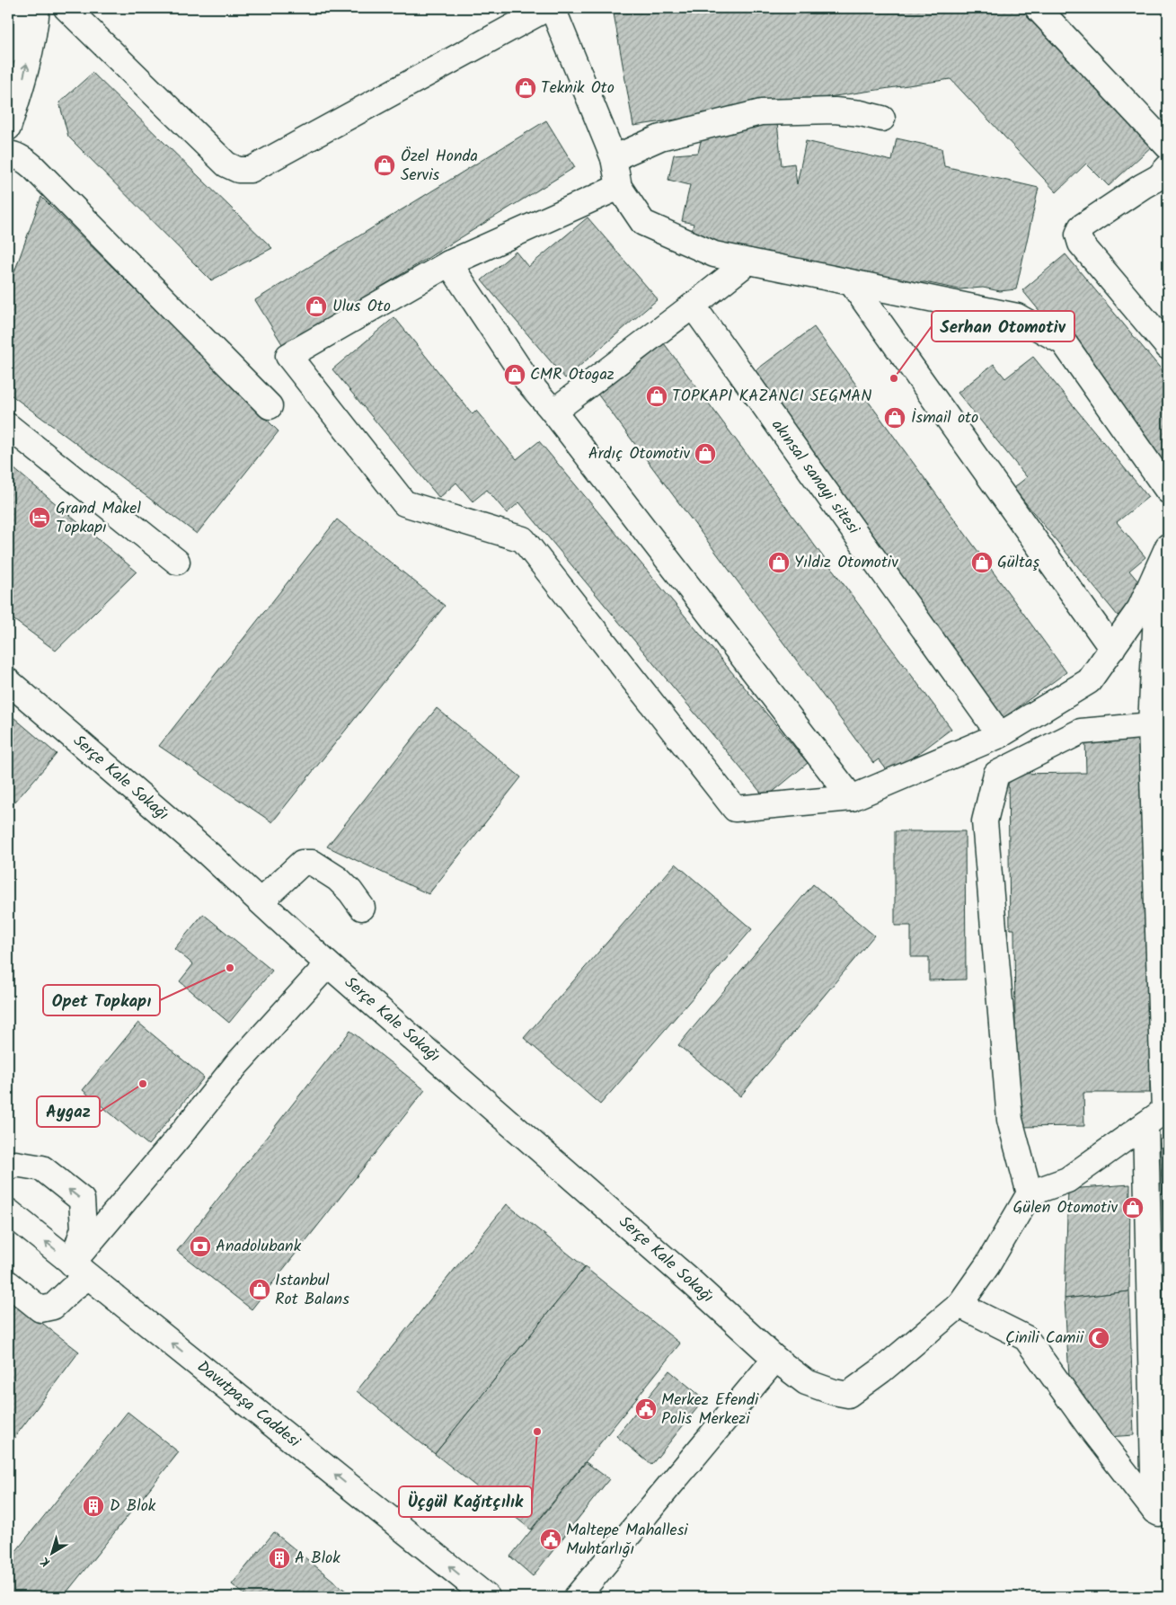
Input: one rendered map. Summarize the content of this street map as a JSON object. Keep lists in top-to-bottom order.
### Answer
{
  "streets": {
    "street": ["akınsal sanayi sitesi", "Serçe Kale Sokağı", "Davutpaşa Caddesi"]
  },
  "one_way": ["Davutpaşa Caddesi"],
  "places": {
    "shop": [
      "Teknik Oto",
      "Özel Honda Servis",
      "Ulus Oto",
      "CMR Otogaz",
      "TOPKAPI KAZANCI SEGMAN",
      "İsmail oto",
      "Ardıç Otomotiv",
      "Yıldız Otomotiv",
      "Gültaş",
      "Gülen Otomotiv",
      "Istanbul Rot Balans"
    ],
    "other": [
      "Serhan Otomotiv",
      "Opet Topkapı",
      "Aygaz",
      "Üçgül Kağıtçılık"
    ],
    "hotel": ["Grand Makel Topkapı"],
    "bank": ["Anadolubank"],
    "mosque": ["Çinili Camii"],
    "public building": ["Merkez Efendi Polis Merkezi", "Maltepe Mahallesi Muhtarlığı"],
    "building": ["D Blok", "A Blok"]
  },
  "north": "bottom left"
}
